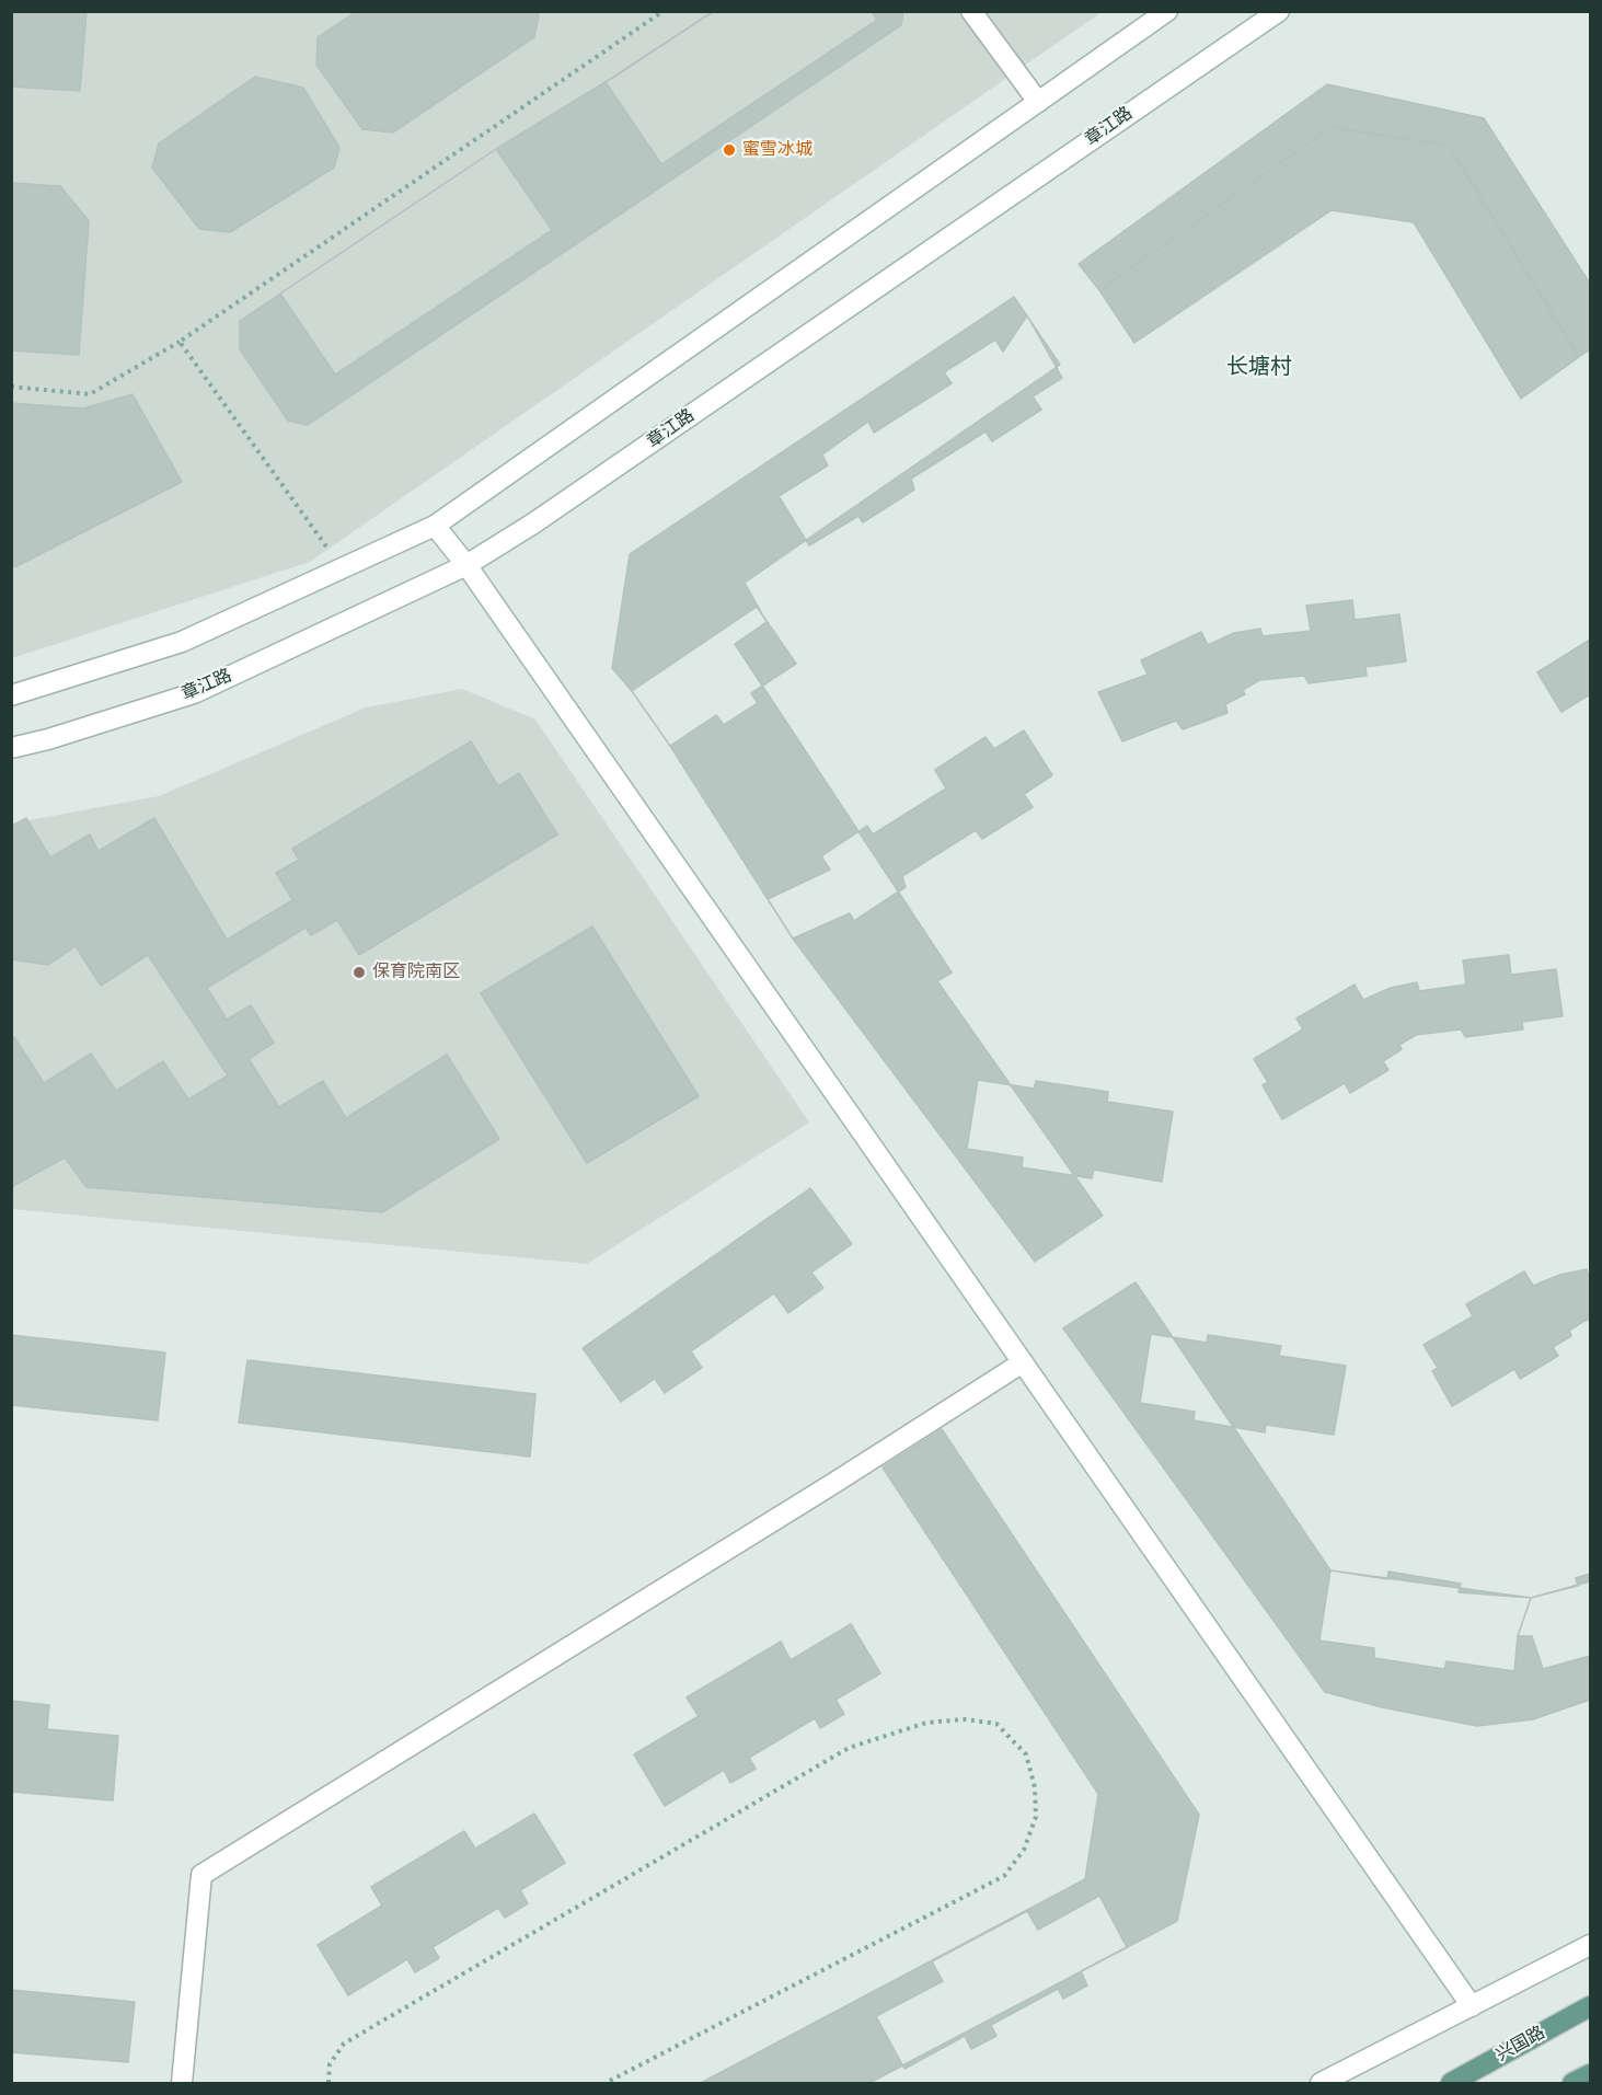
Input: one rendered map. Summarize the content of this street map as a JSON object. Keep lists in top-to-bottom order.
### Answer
{
  "streets": {
    "main road": ["章江路", "兴国路"]
  },
  "districts": ["长塘村"],
  "places": ["蜜雪冰城", "保育院南区"]
}
